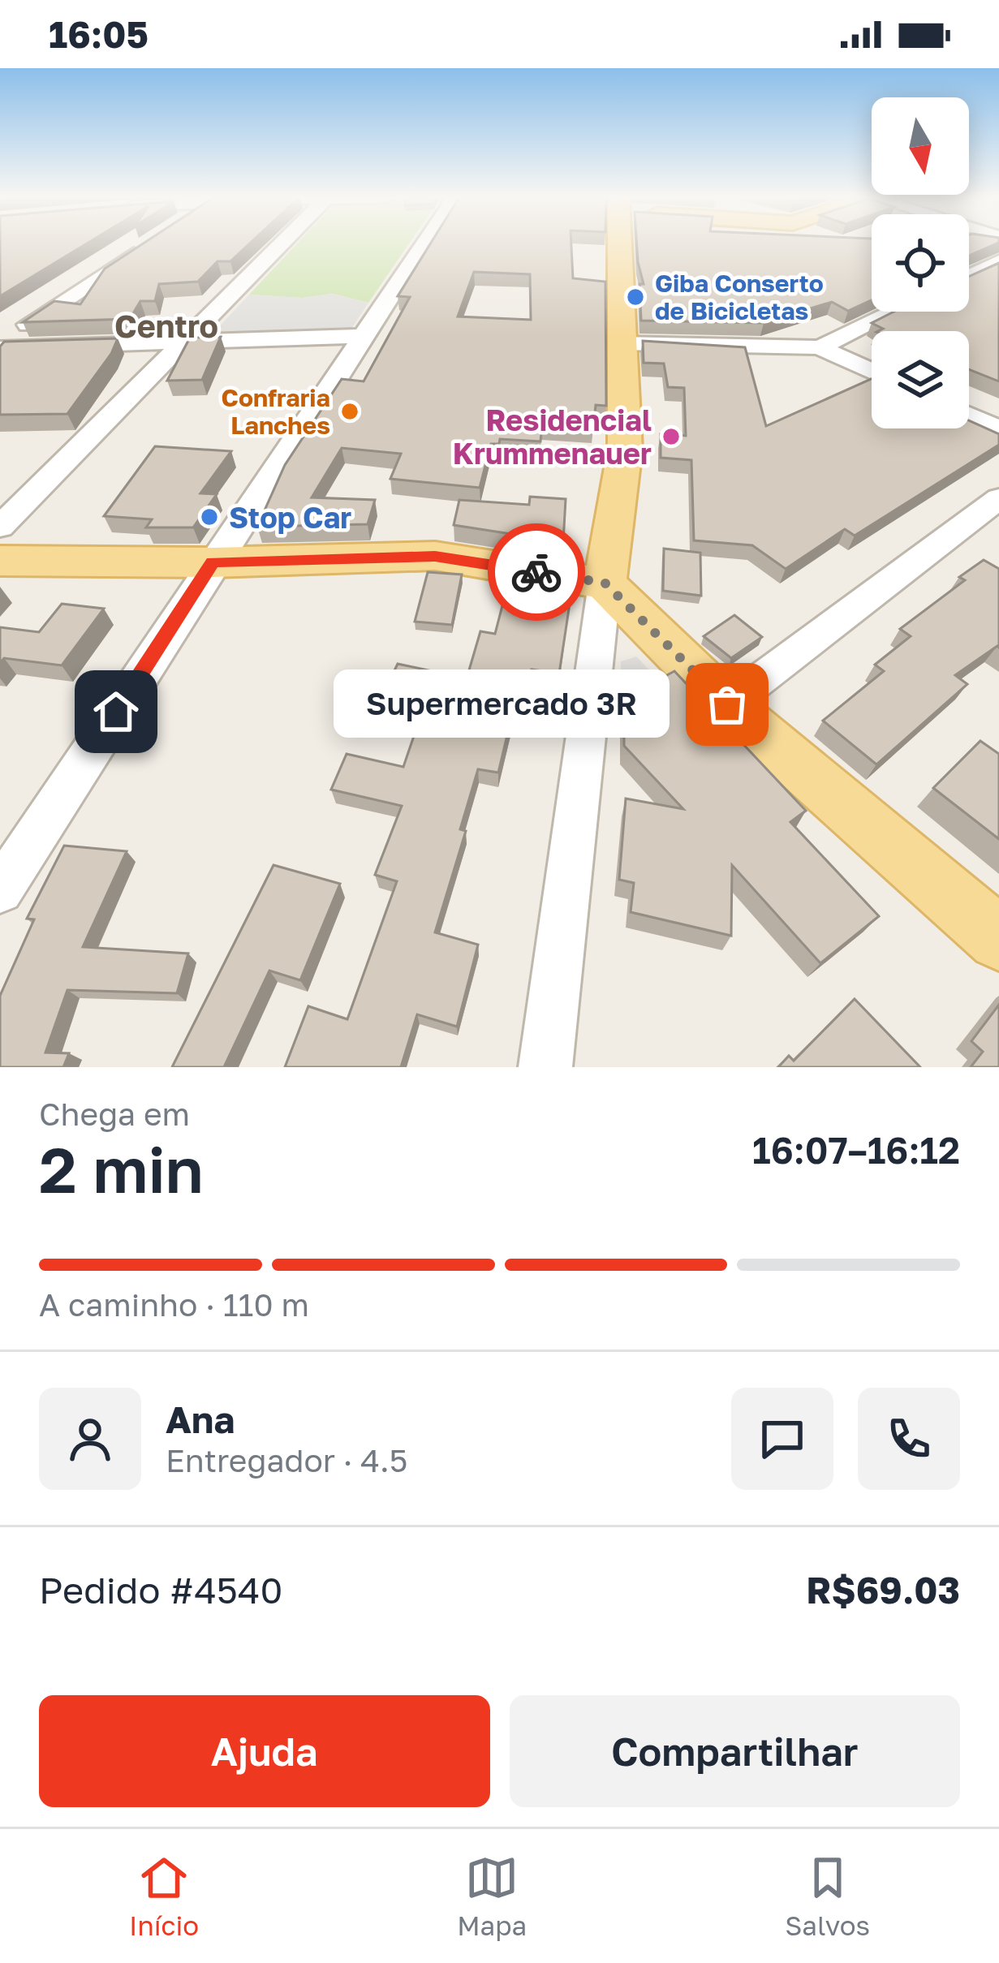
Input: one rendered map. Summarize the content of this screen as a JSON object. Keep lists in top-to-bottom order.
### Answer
{
  "districts": ["Centro"],
  "places": [
    "Giba Conserto de Bicicletas",
    "Confraria Lanches",
    "Residencial Krummenauer",
    "Stop Car",
    "Supermercado 3R"
  ],
  "north": "bottom",
  "page": {
    "status": "16:05",
    "bubble": "Supermercado 3R",
    "heading": ["2 min", "Chega em", "16:07–16:12"],
    "panel": [
      "Ana",
      "Entregador · 4.5",
      "Pedido #4540",
      "R$69.03"
    ],
    "bar": "A caminho · 110 m",
    "buttons": ["Ajuda", "Compartilhar"],
    "tabs": ["Início", "Mapa", "Salvos"]
  }
}
